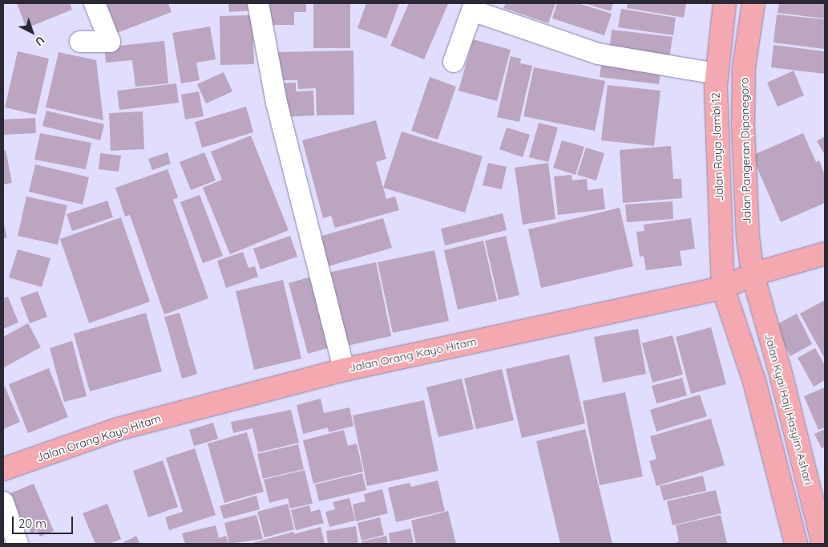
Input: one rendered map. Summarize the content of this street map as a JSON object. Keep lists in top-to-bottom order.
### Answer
{
  "streets": {
    "main road": [
      "Jalan Raya Jambi 12",
      "Jalan Pangeran Diponegoro",
      "Jalan Orang Kayo Hitam",
      "Jalan Kyai Haji Hasyim Ashari"
    ]
  },
  "crossings": [
    ["Jalan Raya Jambi 12", "Jalan Orang Kayo Hitam"],
    ["Jalan Pangeran Diponegoro", "Jalan Orang Kayo Hitam"],
    ["Jalan Pangeran Diponegoro", "Jalan Kyai Haji Hasyim Ashari"],
    ["Jalan Orang Kayo Hitam", "Jalan Kyai Haji Hasyim Ashari"]
  ],
  "scale_bar": "20 m",
  "north": "bottom right"
}
